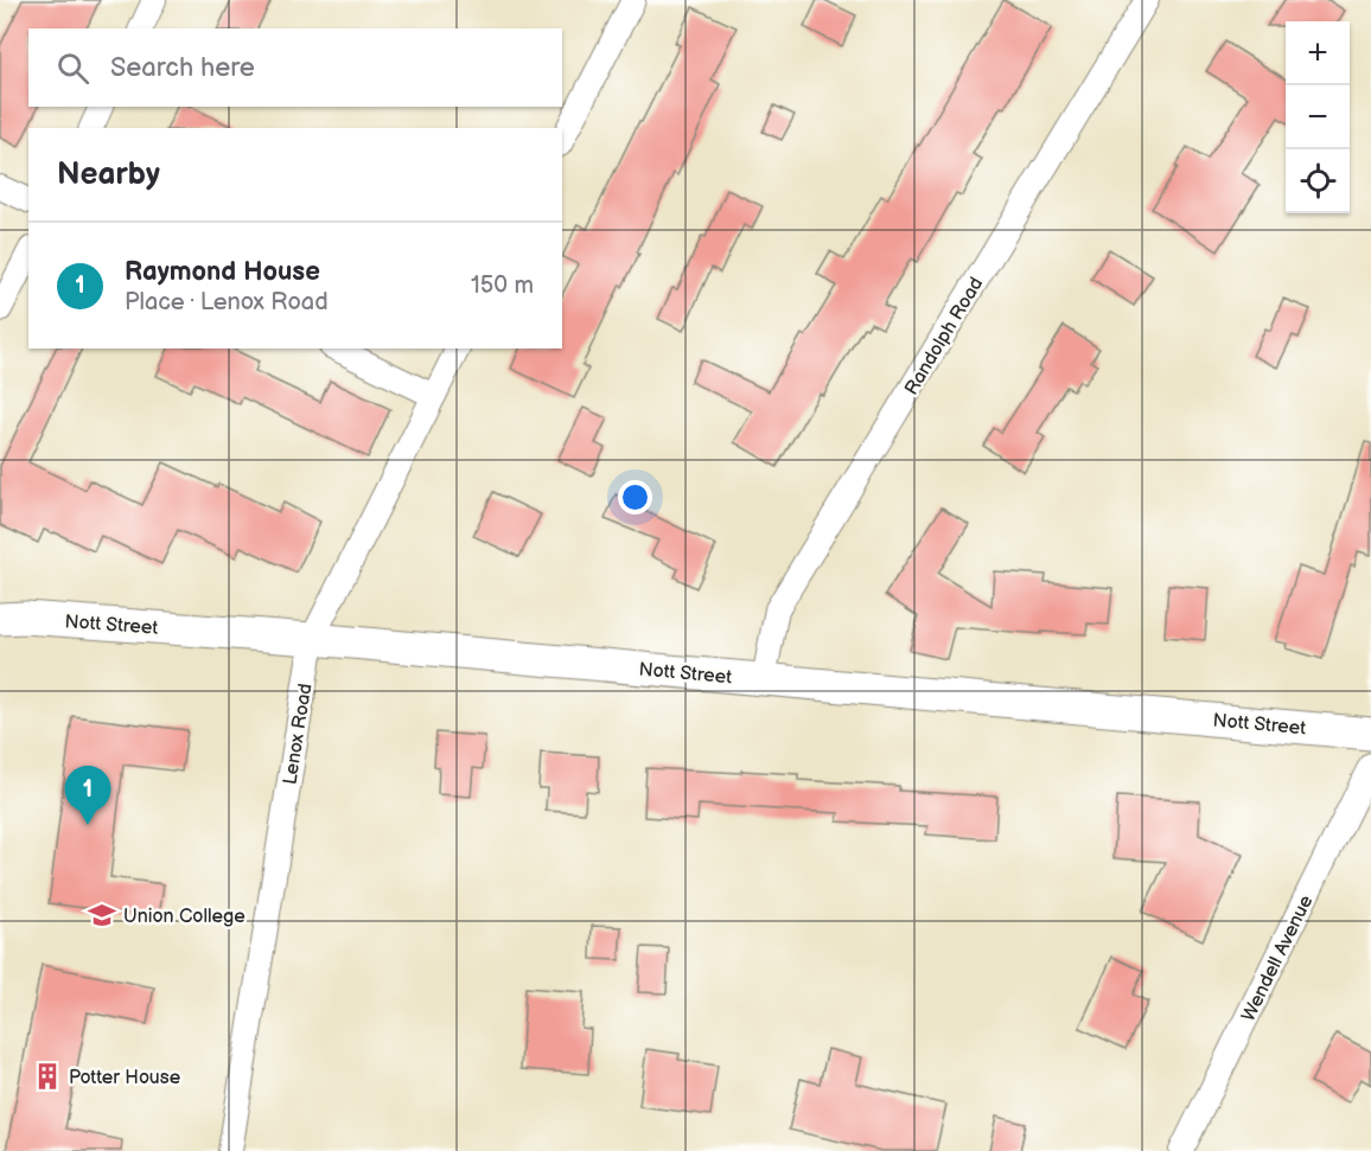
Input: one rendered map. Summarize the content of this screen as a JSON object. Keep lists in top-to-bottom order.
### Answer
{
  "streets": {
    "main road": ["Nott Street"],
    "street": ["Randolph Road", "Lenox Road", "Wendell Avenue"]
  },
  "crossings": [
    ["Randolph Road", "Nott Street"],
    ["Nott Street", "Lenox Road"]
  ],
  "places": {
    "school or university": ["Union College"],
    "building": ["Potter House"]
  },
  "page": {
    "map_buttons": ["+", "−"],
    "search": "Search here",
    "heading": "Nearby",
    "list": [
      {
        "mark": "1",
        "name": "Raymond House",
        "note": "Place · Lenox Road",
        "value": "150 m"
      }
    ],
    "pins": "1"
  }
}
